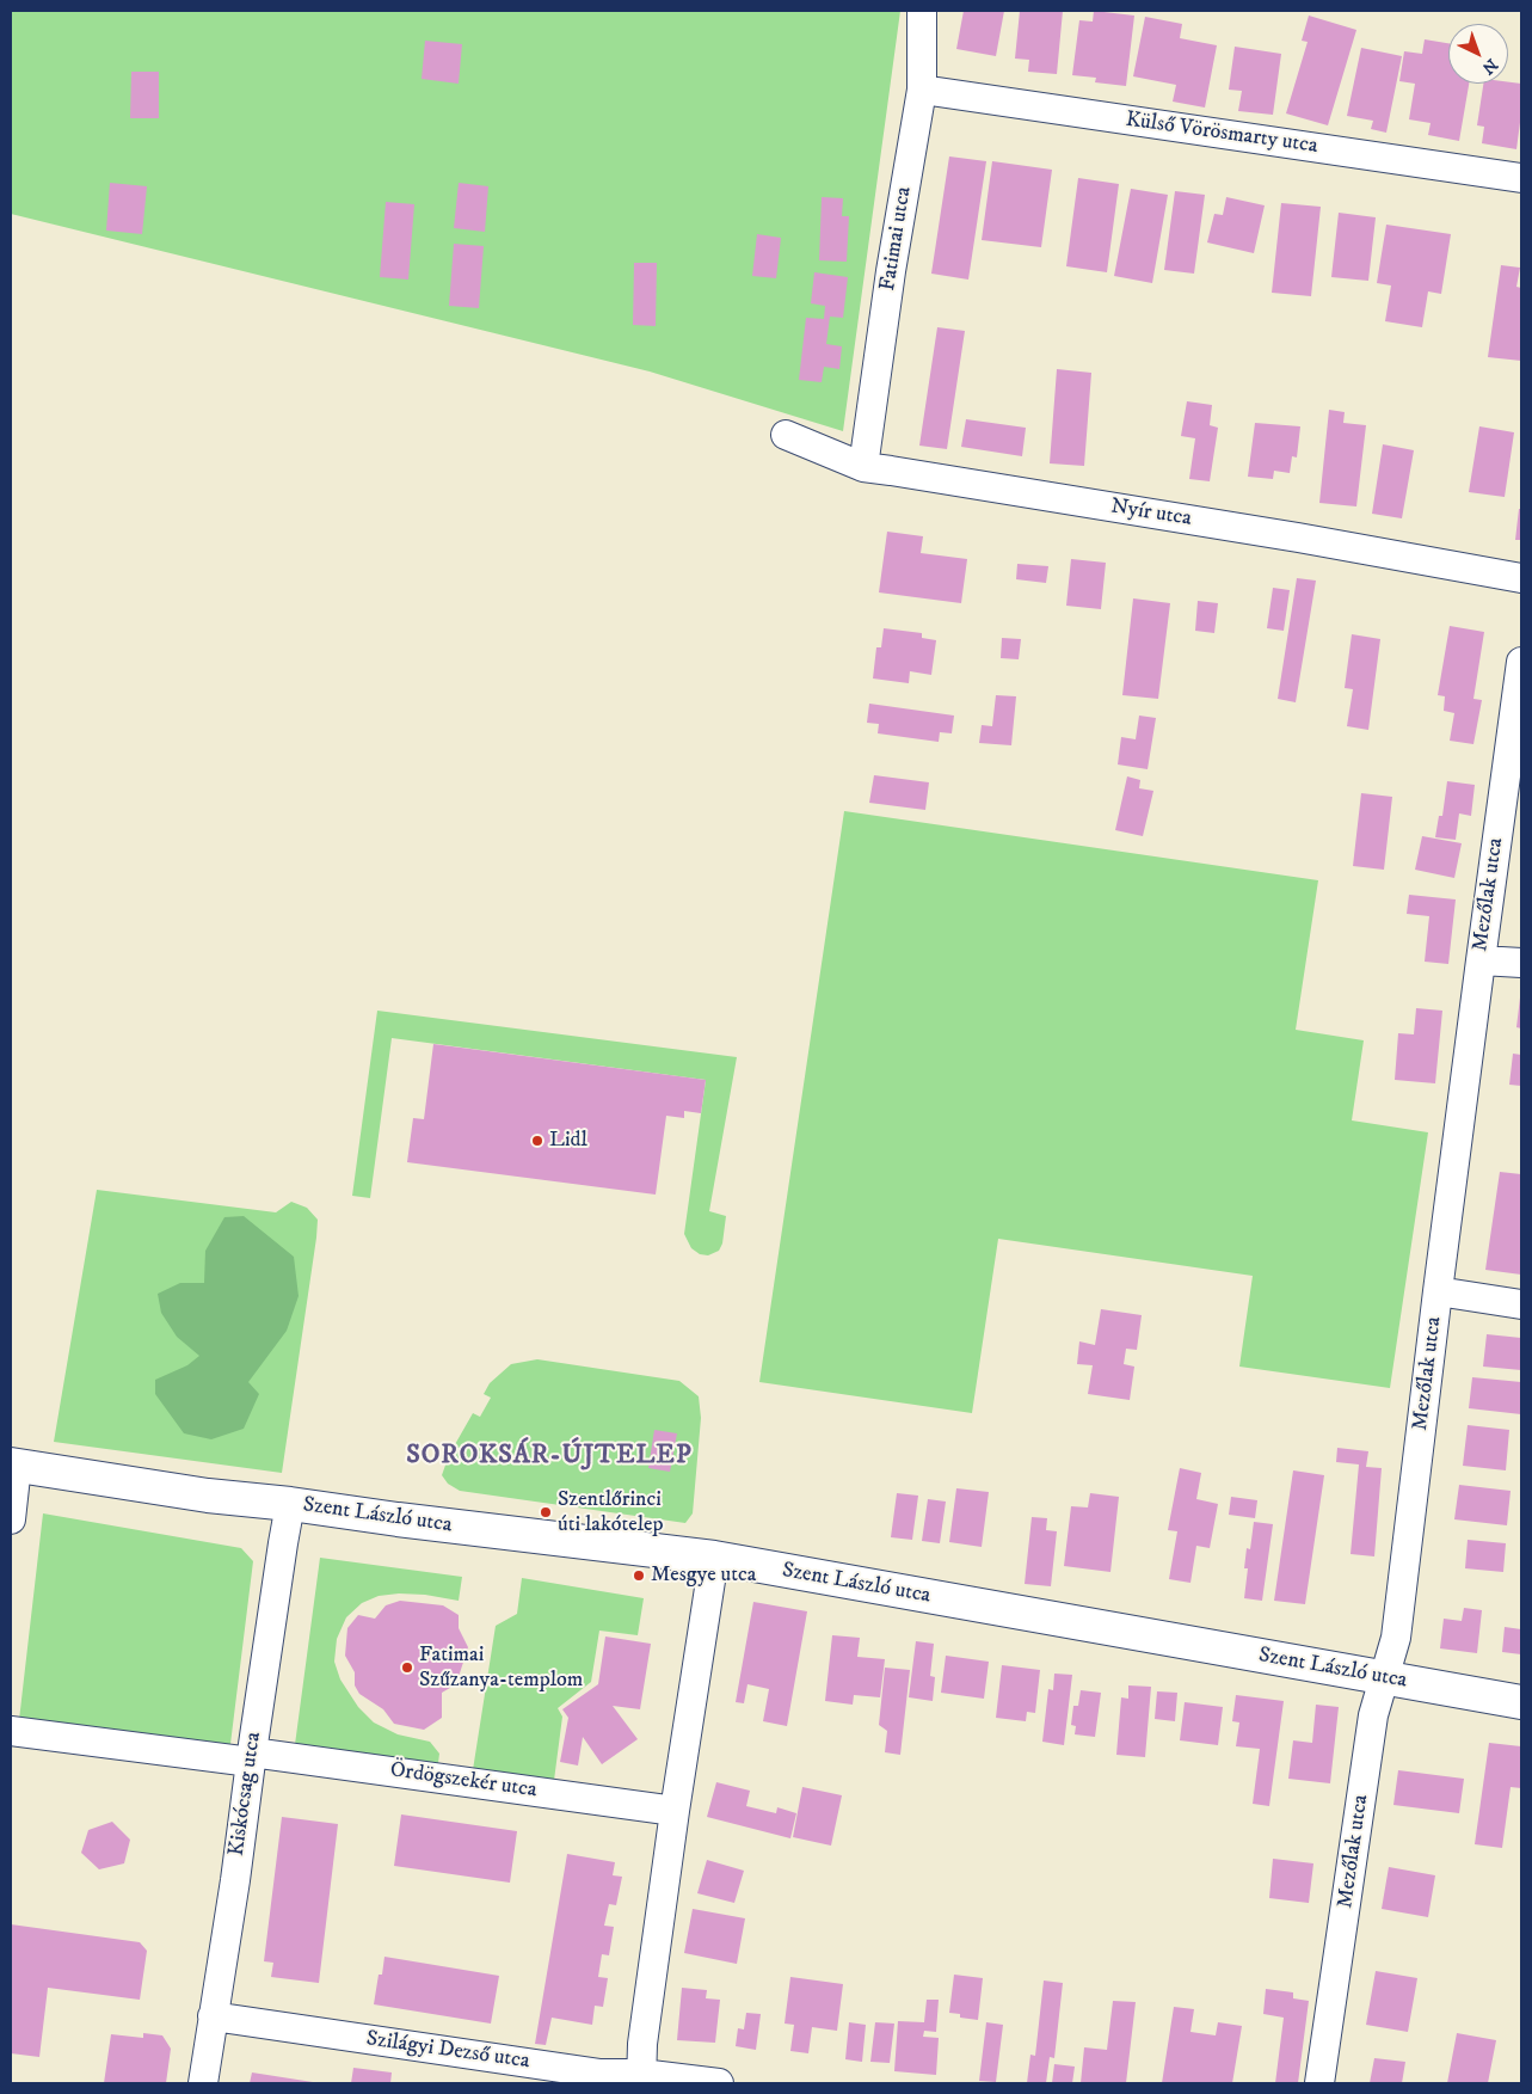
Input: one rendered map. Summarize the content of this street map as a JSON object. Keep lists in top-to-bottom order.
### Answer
{
  "streets": {
    "street": [
      "Külső Vörösmarty utca",
      "Fatimai utca",
      "Nyír utca",
      "Mezőlak utca",
      "Szent László utca",
      "Ördögszekér utca",
      "Kiskócsag utca",
      "Szilágyi Dezső utca"
    ]
  },
  "crossings": [
    ["Külső Vörösmarty utca", "Fatimai utca"],
    ["Fatimai utca", "Nyír utca"],
    ["Mezőlak utca", "Szent László utca"],
    ["Szent László utca", "Kiskócsag utca"],
    ["Ördögszekér utca", "Kiskócsag utca"],
    ["Kiskócsag utca", "Szilágyi Dezső utca"]
  ],
  "districts": ["SOROKSÁR-ÚJTELEP"],
  "places": [
    "Lidl",
    "Szentlőrinci úti lakótelep",
    "Mesgye utca",
    "Fatimai Szűzanya-templom"
  ],
  "north": "bottom right"
}
